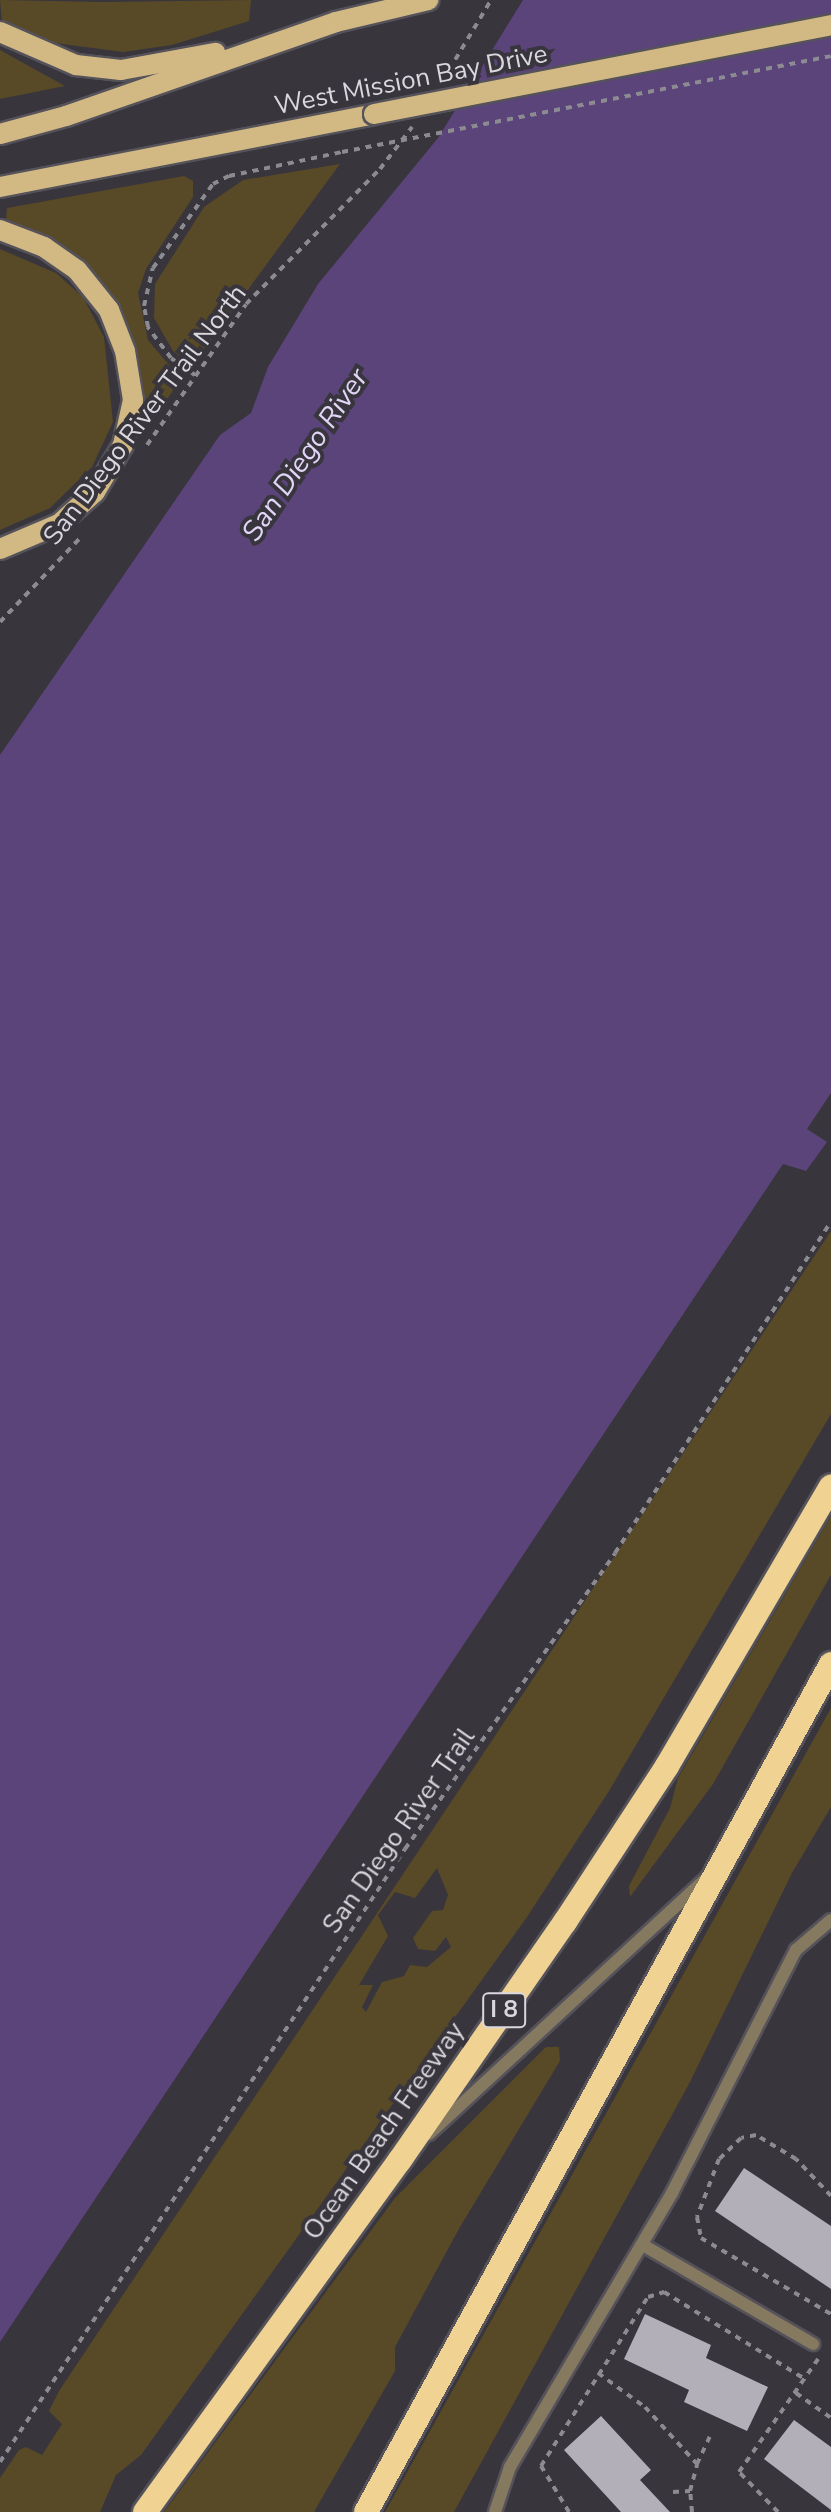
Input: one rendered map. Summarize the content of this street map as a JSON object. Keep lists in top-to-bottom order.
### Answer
{
  "streets": {
    "highway": ["I 8", "Ocean Beach Freeway"],
    "main road": ["West Mission Bay Drive"],
    "path": ["San Diego River Trail North", "San Diego River Trail"]
  },
  "water": ["San Diego River"]
}
